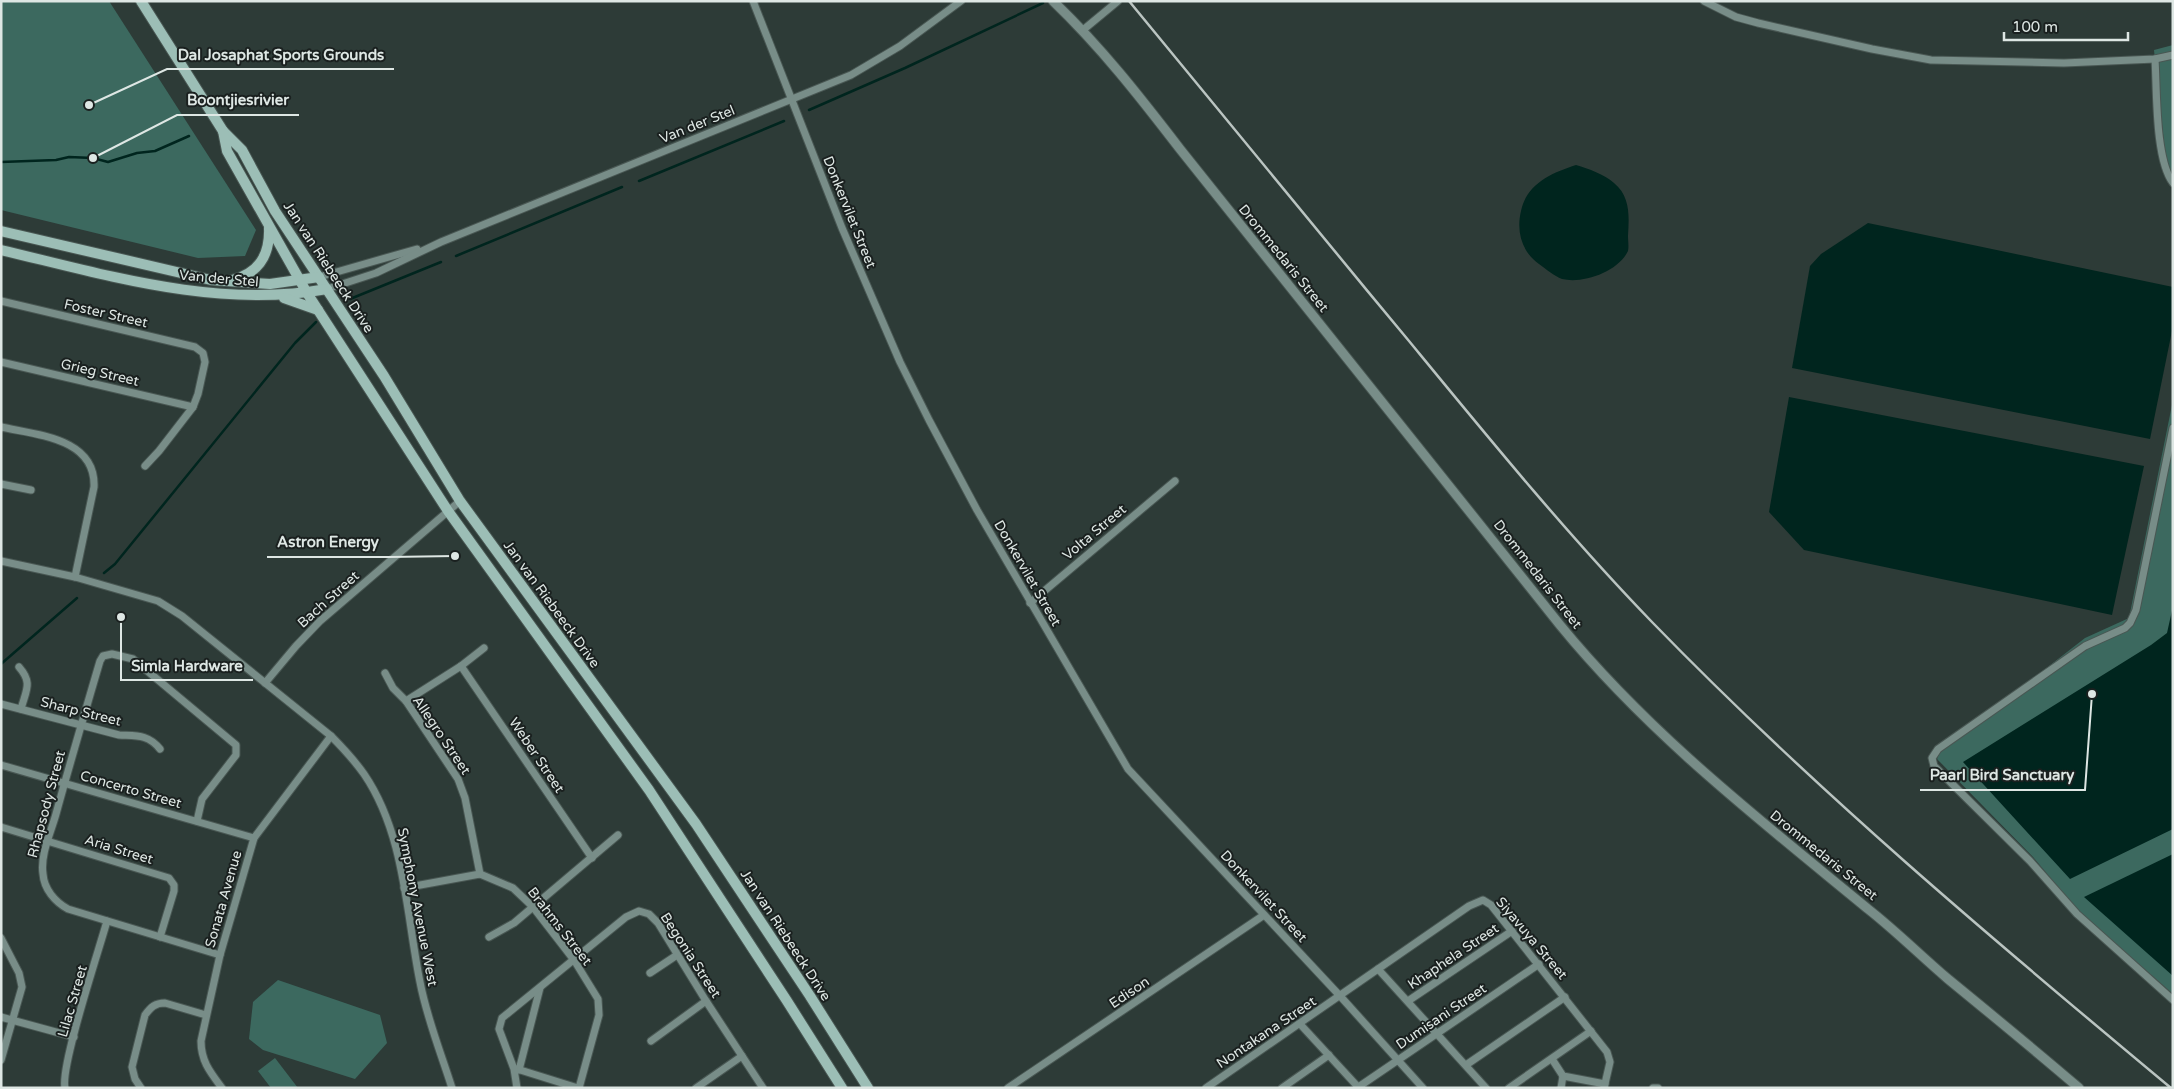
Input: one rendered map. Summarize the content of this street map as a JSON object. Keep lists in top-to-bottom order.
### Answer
{
  "streets": {
    "main road": ["Van der Stel", "Jan van Riebeeck Drive"],
    "street": [
      "Donkervilet Street",
      "Drommedaris Street",
      "Foster Street",
      "Grieg Street",
      "Volta Street",
      "Bach Street",
      "Sharp Street",
      "Allegro Street",
      "Weber Street",
      "Concerto Street",
      "Rhapsody Street",
      "Aria Street",
      "Sonata Avenue",
      "Symphony Avenue West",
      "Brahms Street",
      "Siyavuya Street",
      "Begonia Street",
      "Khaphela Street",
      "Edison",
      "Lilac Street",
      "Dumisani Street",
      "Nontakana Street"
    ]
  },
  "crossings": [
    ["Van der Stel", "Donkervilet Street"],
    ["Van der Stel", "Jan van Riebeeck Drive"],
    ["Donkervilet Street", "Volta Street"],
    ["Donkervilet Street", "Siyavuya Street"],
    ["Donkervilet Street", "Edison"],
    ["Donkervilet Street", "Dumisani Street"],
    ["Donkervilet Street", "Nontakana Street"],
    ["Jan van Riebeeck Drive", "Bach Street"],
    ["Foster Street", "Grieg Street"],
    ["Bach Street", "Symphony Avenue West"],
    ["Sharp Street", "Rhapsody Street"],
    ["Allegro Street", "Brahms Street"],
    ["Concerto Street", "Rhapsody Street"],
    ["Concerto Street", "Sonata Avenue"],
    ["Rhapsody Street", "Aria Street"],
    ["Rhapsody Street", "Sonata Avenue"],
    ["Rhapsody Street", "Lilac Street"],
    ["Sonata Avenue", "Symphony Avenue West"],
    ["Brahms Street", "Begonia Street"],
    ["Siyavuya Street", "Khaphela Street"],
    ["Siyavuya Street", "Dumisani Street"],
    ["Siyavuya Street", "Nontakana Street"]
  ],
  "places": [
    "Dal Josaphat Sports Grounds",
    "Boontjiesrivier",
    "Astron Energy",
    "Simla Hardware",
    "Paarl Bird Sanctuary"
  ],
  "scale_bar": "100 m"
}
